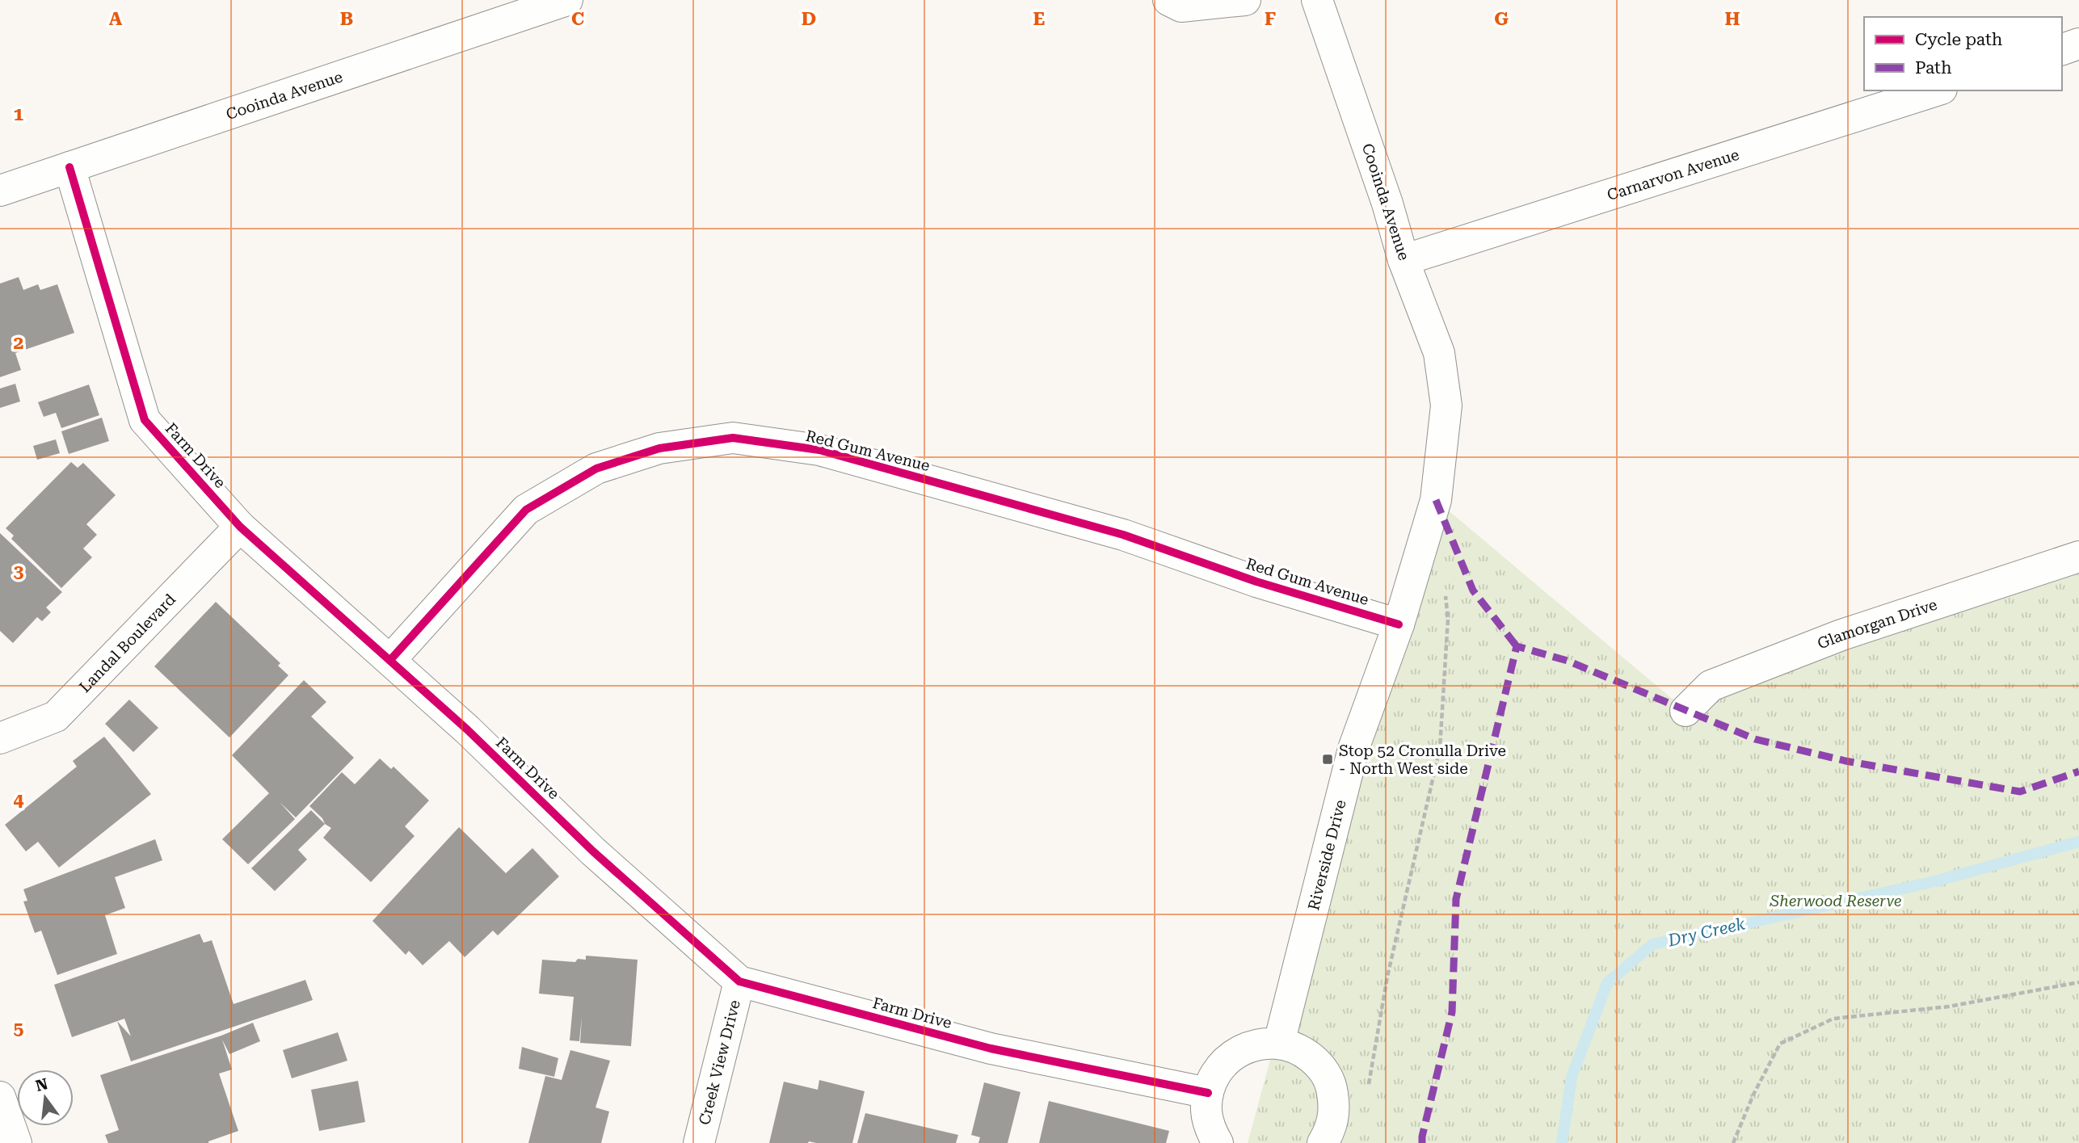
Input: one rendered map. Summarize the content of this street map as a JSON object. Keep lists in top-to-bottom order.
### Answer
{
  "streets": {
    "street": [
      "Cooinda Avenue",
      "Carnarvon Avenue",
      "Red Gum Avenue",
      "Farm Drive",
      "Glamorgan Drive",
      "Landal Boulevard",
      "Riverside Drive",
      "Creek View Drive"
    ]
  },
  "crossings": [
    ["Cooinda Avenue", "Carnarvon Avenue"],
    ["Cooinda Avenue", "Farm Drive"],
    ["Cooinda Avenue", "Riverside Drive"],
    ["Red Gum Avenue", "Farm Drive"],
    ["Red Gum Avenue", "Riverside Drive"],
    ["Farm Drive", "Landal Boulevard"],
    ["Farm Drive", "Creek View Drive"]
  ],
  "water": ["Dry Creek"],
  "parks": ["Sherwood Reserve"],
  "places": {
    "transit": ["Stop 52 Cronulla Drive - North West side"]
  },
  "legend": ["Cycle path", "Path"],
  "north": "top",
  "grid": {
    "columns": [
      "A",
      "B",
      "C",
      "D",
      "E",
      "F",
      "G",
      "H"
    ],
    "rows": [
      "1",
      "2",
      "3",
      "4",
      "5"
    ]
  }
}
